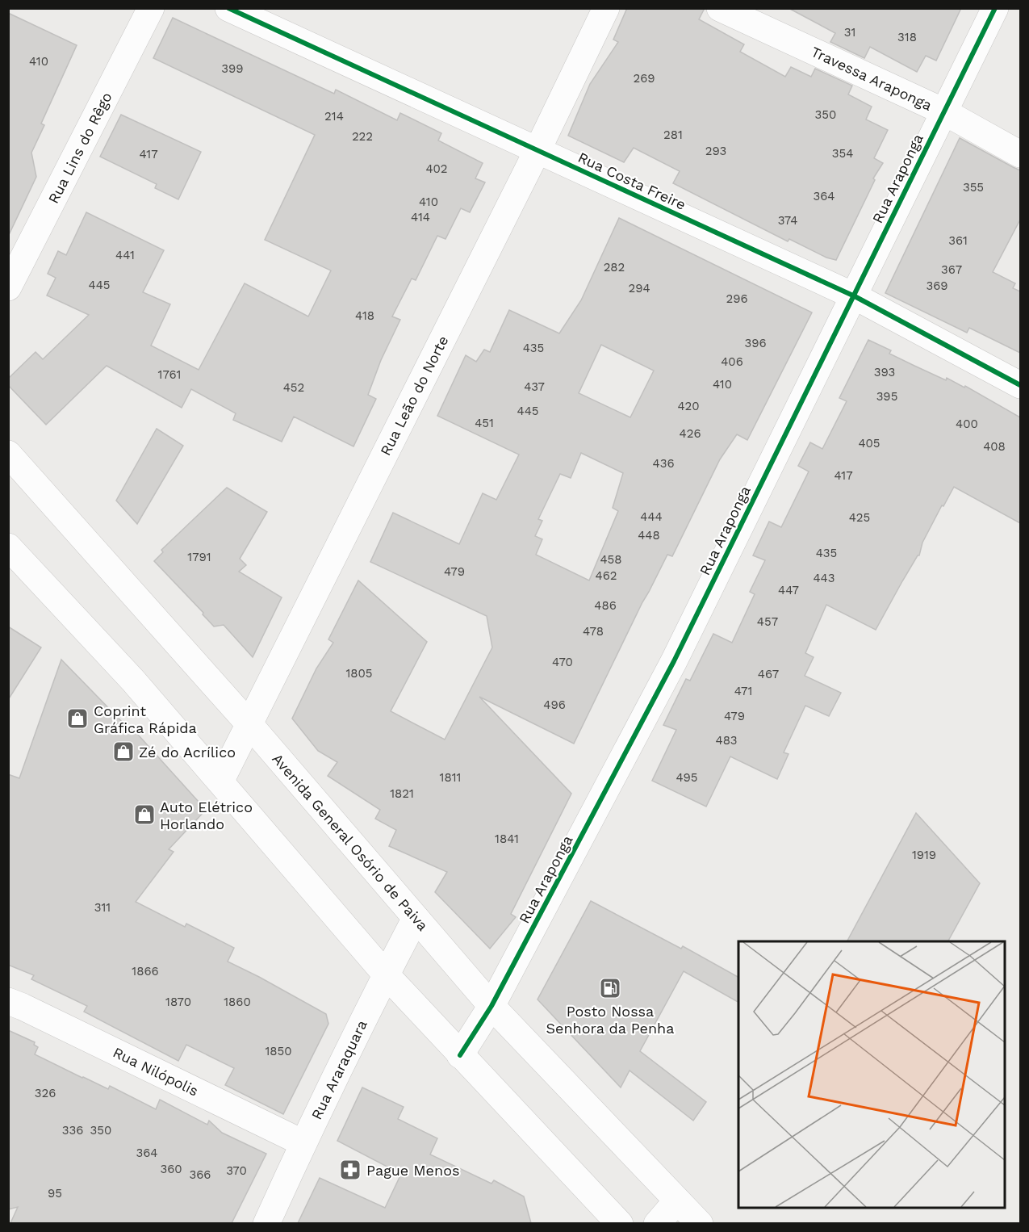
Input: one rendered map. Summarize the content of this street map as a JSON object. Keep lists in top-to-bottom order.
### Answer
{
  "streets": {
    "street": [
      "Travessa Araponga",
      "Rua Lins do Rêgo",
      "Rua Araponga",
      "Rua Costa Freire",
      "Rua Leão do Norte",
      "Avenida General Osório de Paiva",
      "Rua Araraquara",
      "Rua Nilópolis"
    ]
  },
  "crossings": [
    ["Travessa Araponga", "Rua Araponga"],
    ["Rua Araponga", "Rua Costa Freire"],
    ["Rua Araponga", "Avenida General Osório de Paiva"],
    ["Rua Costa Freire", "Rua Leão do Norte"],
    ["Rua Leão do Norte", "Avenida General Osório de Paiva"],
    ["Avenida General Osório de Paiva", "Rua Araraquara"],
    ["Rua Araraquara", "Rua Nilópolis"]
  ],
  "places": {
    "shop": ["Coprint Gráfica Rápida", "Zé do Acrílico", "Auto Elétrico Horlando"],
    "fuel station": ["Posto Nossa Senhora da Penha"],
    "pharmacy": ["Pague Menos"]
  },
  "house_numbers": [
    "31",
    "318",
    "410",
    "399",
    "269",
    "350",
    "214",
    "281",
    "222",
    "293",
    "354",
    "417",
    "402",
    "355",
    "364",
    "410",
    "414",
    "374",
    "361",
    "441",
    "282",
    "367",
    "445",
    "369",
    "294",
    "296",
    "418",
    "396",
    "435",
    "406",
    "393",
    "1761",
    "410",
    "437",
    "452",
    "395",
    "420",
    "445",
    "451",
    "400",
    "426",
    "405",
    "408",
    "436",
    "417",
    "444",
    "425",
    "448",
    "435",
    "1791",
    "458",
    "479",
    "462",
    "443",
    "447",
    "486",
    "457",
    "478",
    "470",
    "1805",
    "467",
    "471",
    "496",
    "479",
    "483",
    "1811",
    "495",
    "1821",
    "1841",
    "1919",
    "311",
    "1866",
    "1870",
    "1860",
    "1850",
    "326",
    "336",
    "350",
    "364",
    "360",
    "370",
    "366",
    "95"
  ]
}
